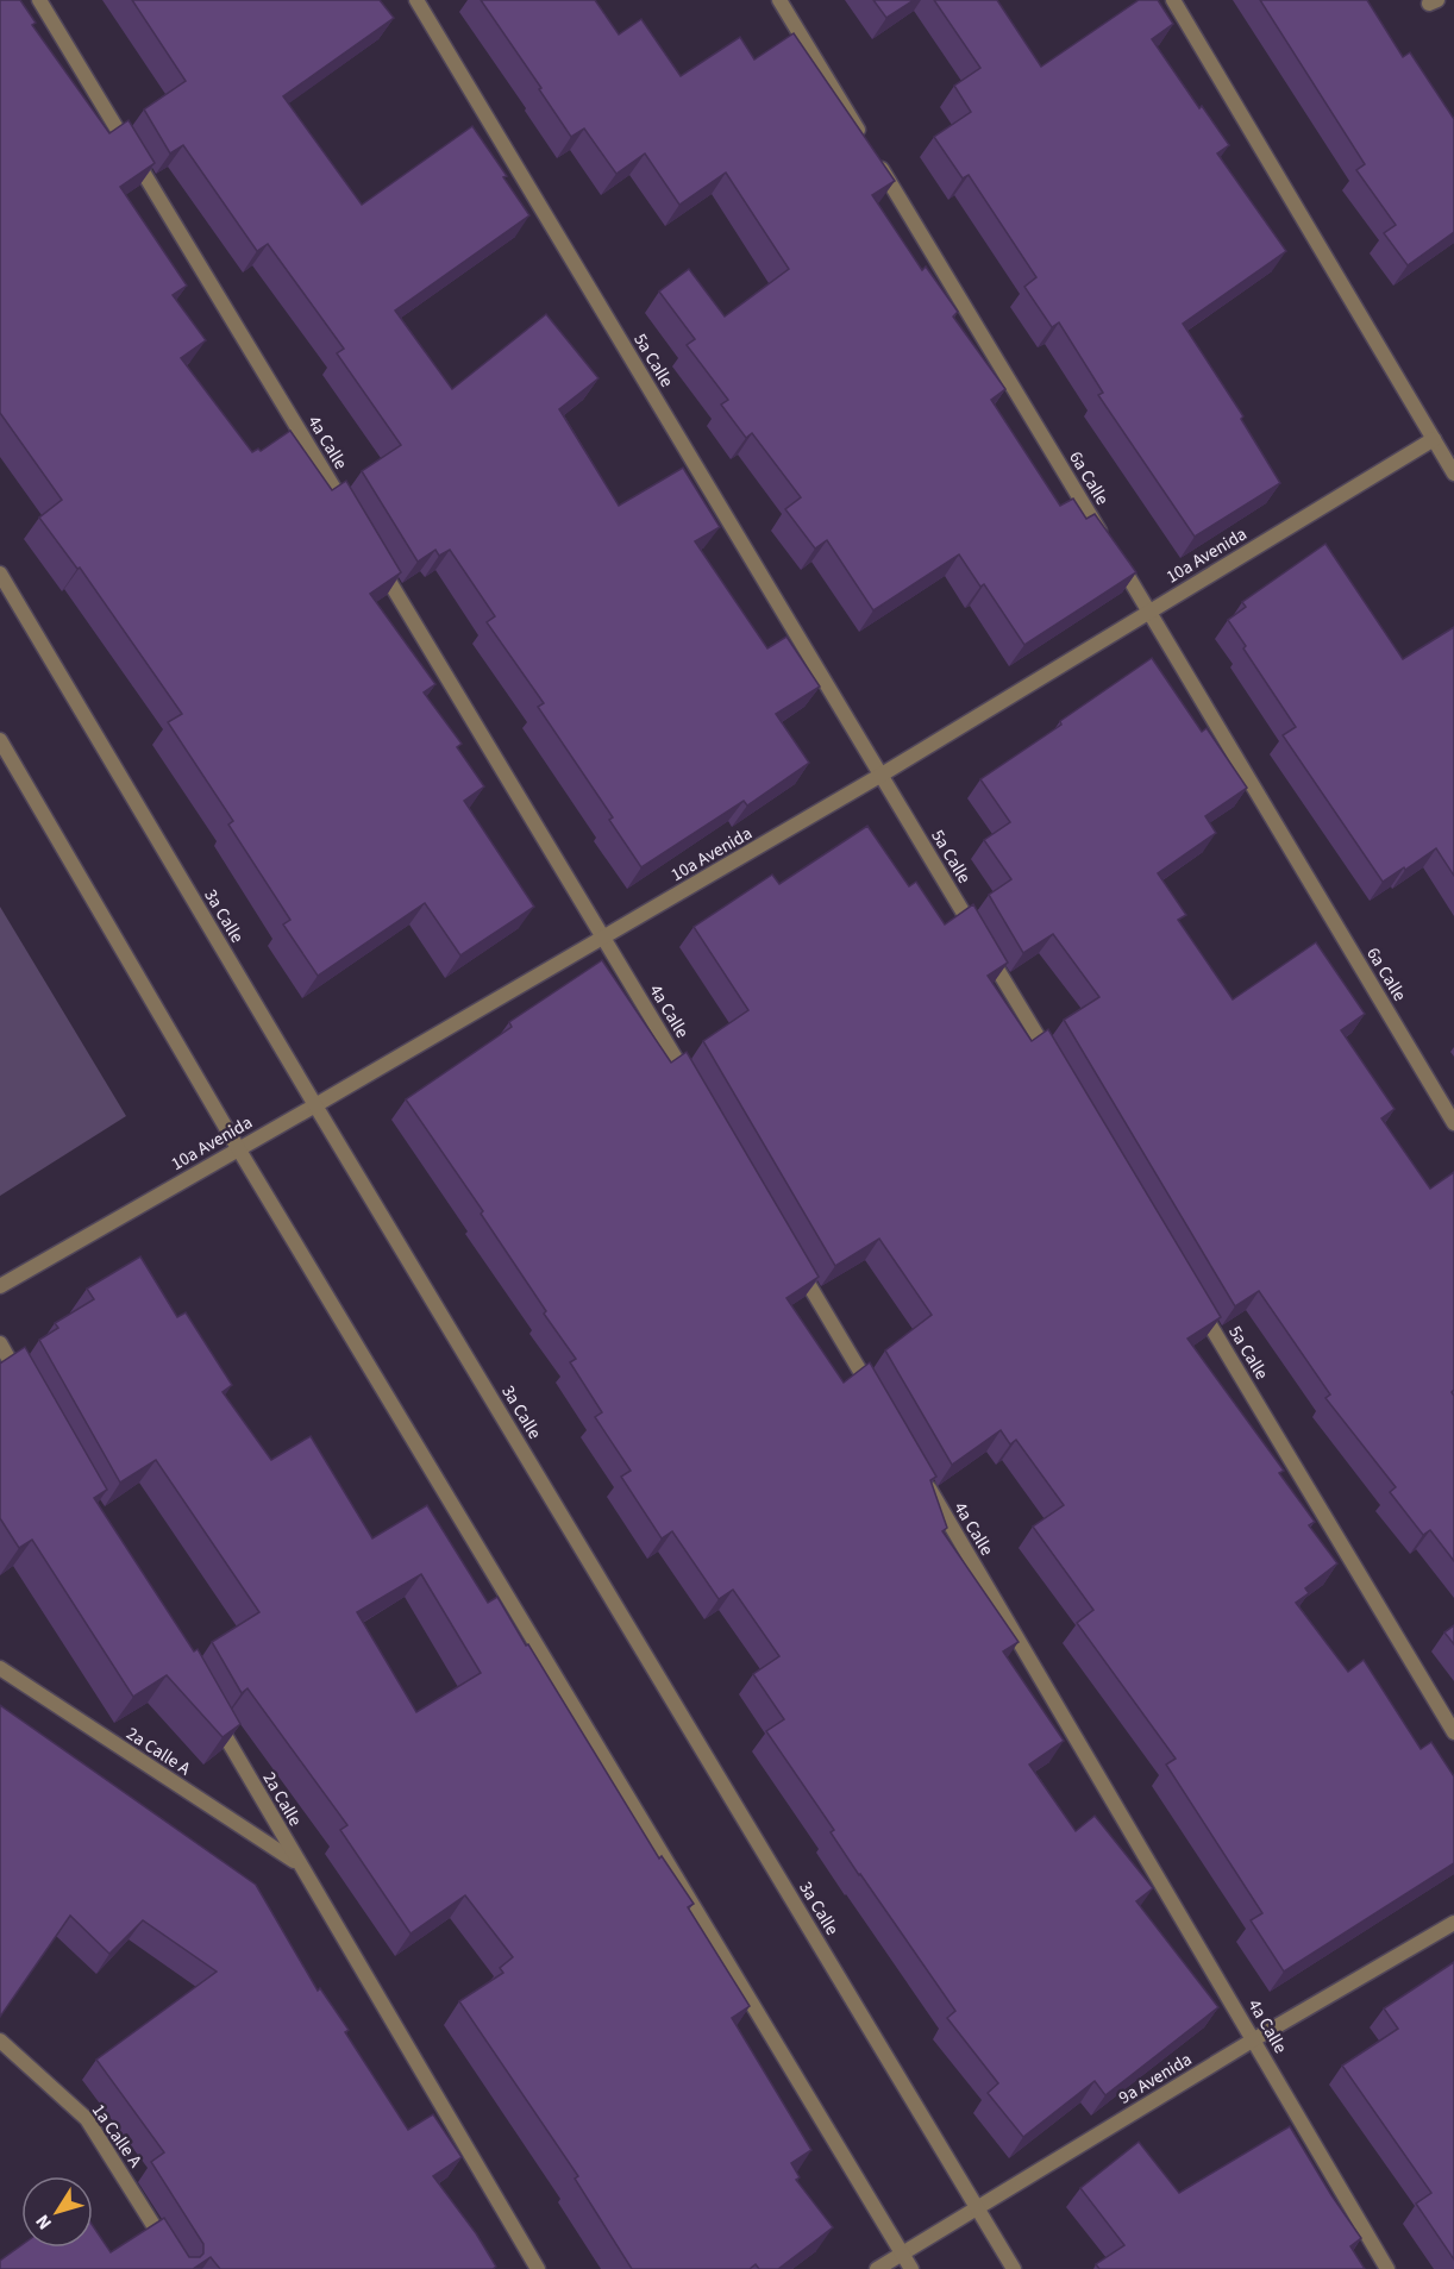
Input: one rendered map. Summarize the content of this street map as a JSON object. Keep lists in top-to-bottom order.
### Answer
{
  "streets": {
    "street": [
      "5a Calle",
      "4a Calle",
      "6a Calle",
      "10a Avenida",
      "3a Calle",
      "2a Calle A",
      "2a Calle",
      "9a Avenida",
      "1a Calle A"
    ]
  },
  "crossings": [
    ["5a Calle", "10a Avenida"],
    ["4a Calle", "10a Avenida"],
    ["4a Calle", "9a Avenida"],
    ["6a Calle", "10a Avenida"],
    ["10a Avenida", "3a Calle"],
    ["3a Calle", "9a Avenida"],
    ["2a Calle A", "2a Calle"]
  ],
  "north": "bottom left"
}
